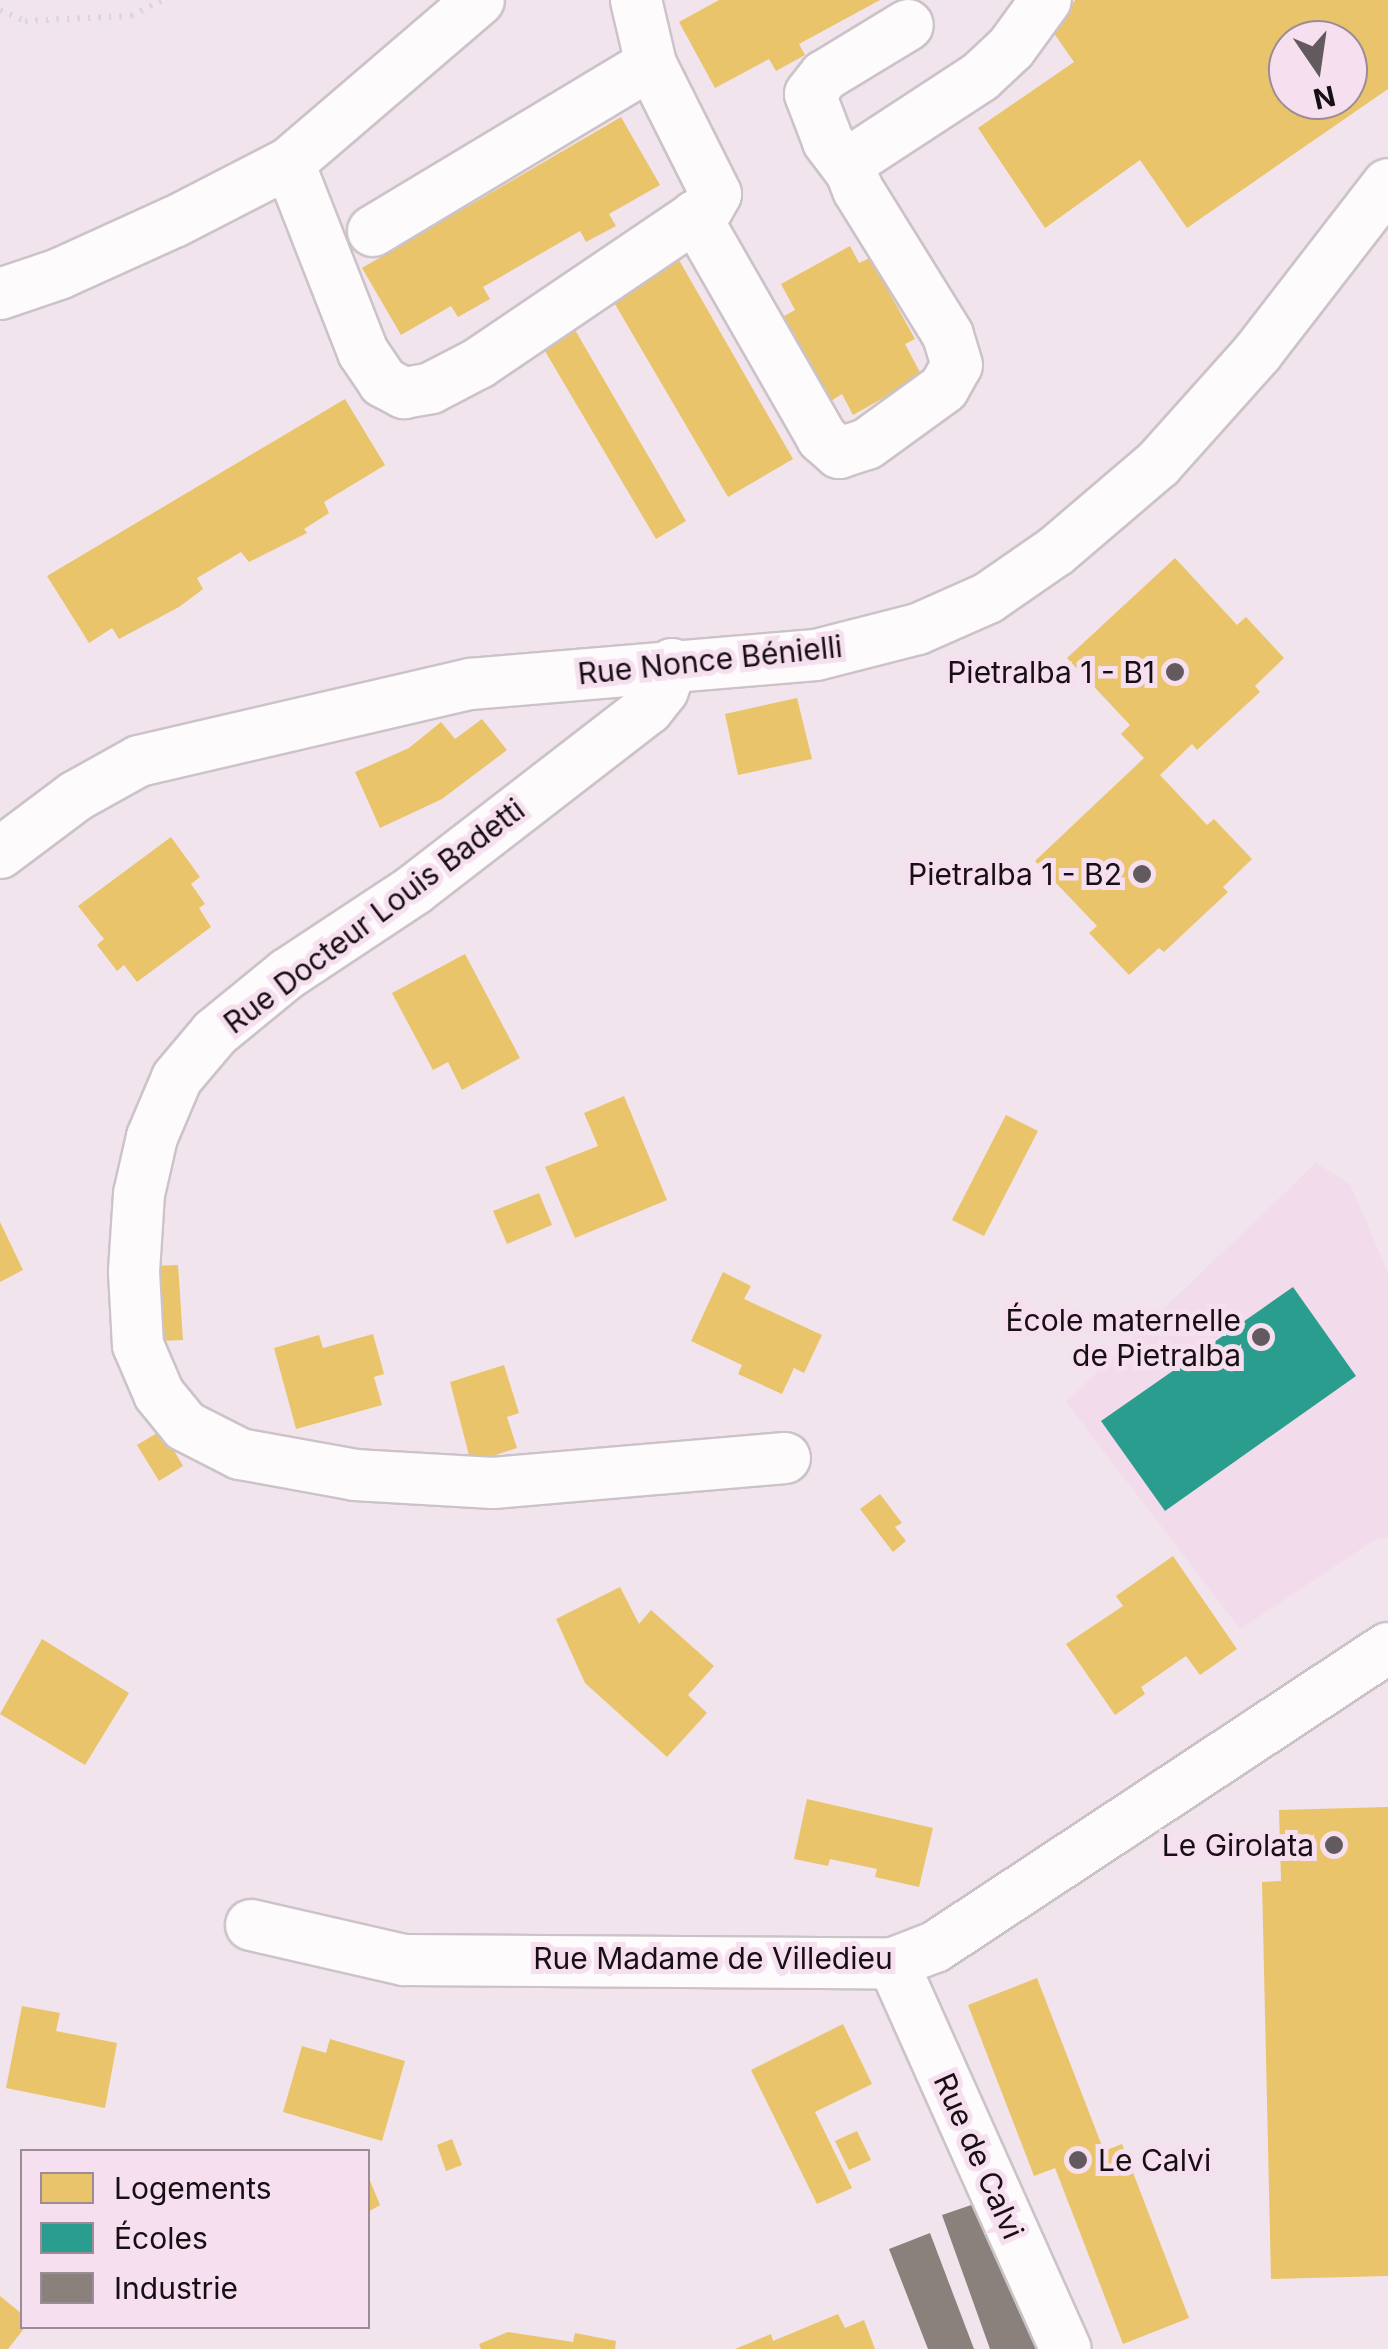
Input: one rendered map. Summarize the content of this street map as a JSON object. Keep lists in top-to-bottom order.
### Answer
{
  "streets": {
    "street": [
      "Rue Nonce Bénielli",
      "Rue Docteur Louis Badetti",
      "Rue Madame de Villedieu",
      "Rue de Calvi"
    ]
  },
  "crossings": [
    ["Rue Nonce Bénielli", "Rue Docteur Louis Badetti"],
    ["Rue Madame de Villedieu", "Rue de Calvi"]
  ],
  "places": [
    "Pietralba 1 - B1",
    "Pietralba 1 - B2",
    "École maternelle de Pietralba",
    "Le Girolata",
    "Le Calvi"
  ],
  "legend": ["Logements", "Écoles", "Industrie"],
  "north": "bottom"
}
